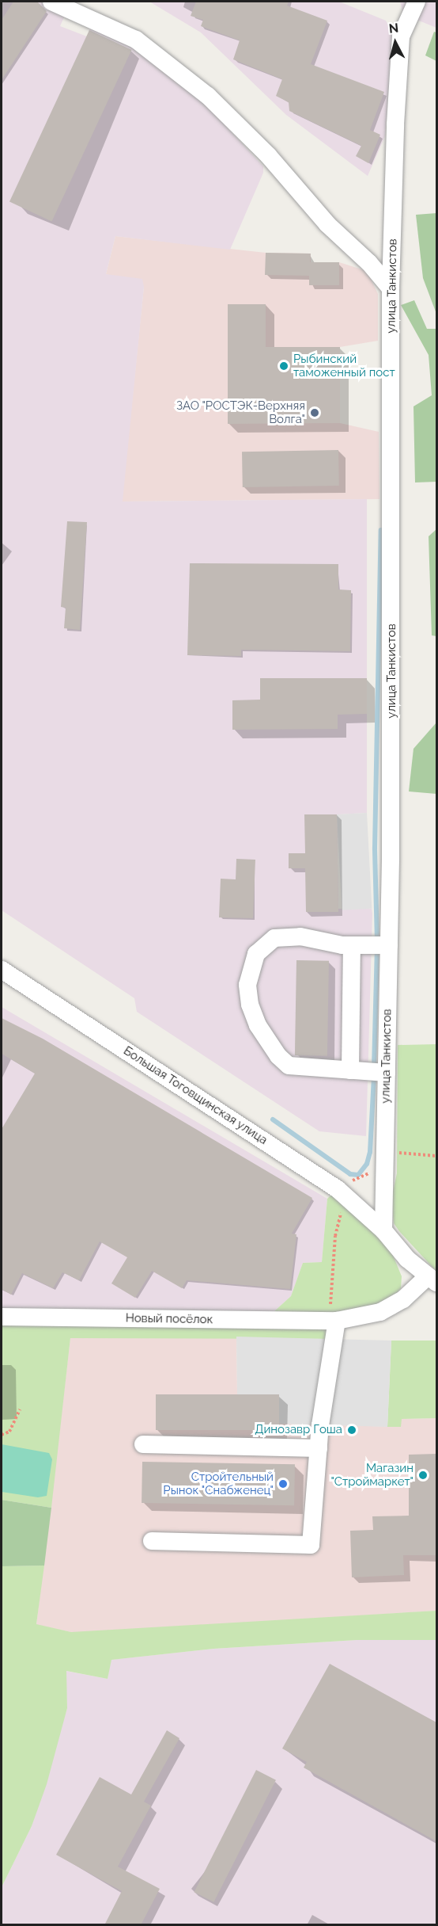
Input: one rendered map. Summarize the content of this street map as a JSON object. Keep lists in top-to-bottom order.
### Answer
{
  "streets": {
    "street": ["улица Танкистов", "Большая Тоговщинская улица", "Новый посёлок"]
  },
  "crossings": [
    ["улица Танкистов", "Большая Тоговщинская улица"]
  ],
  "places": [
    "Рыбинский таможенный пост",
    "ЗАО \"РОСТЭК-Верхняя Волга\"",
    "Динозавр Гоша",
    "Магазин \"Строймаркет\"",
    "Стройтельный Рынок \"Снабженец\""
  ],
  "north": "top"
}
